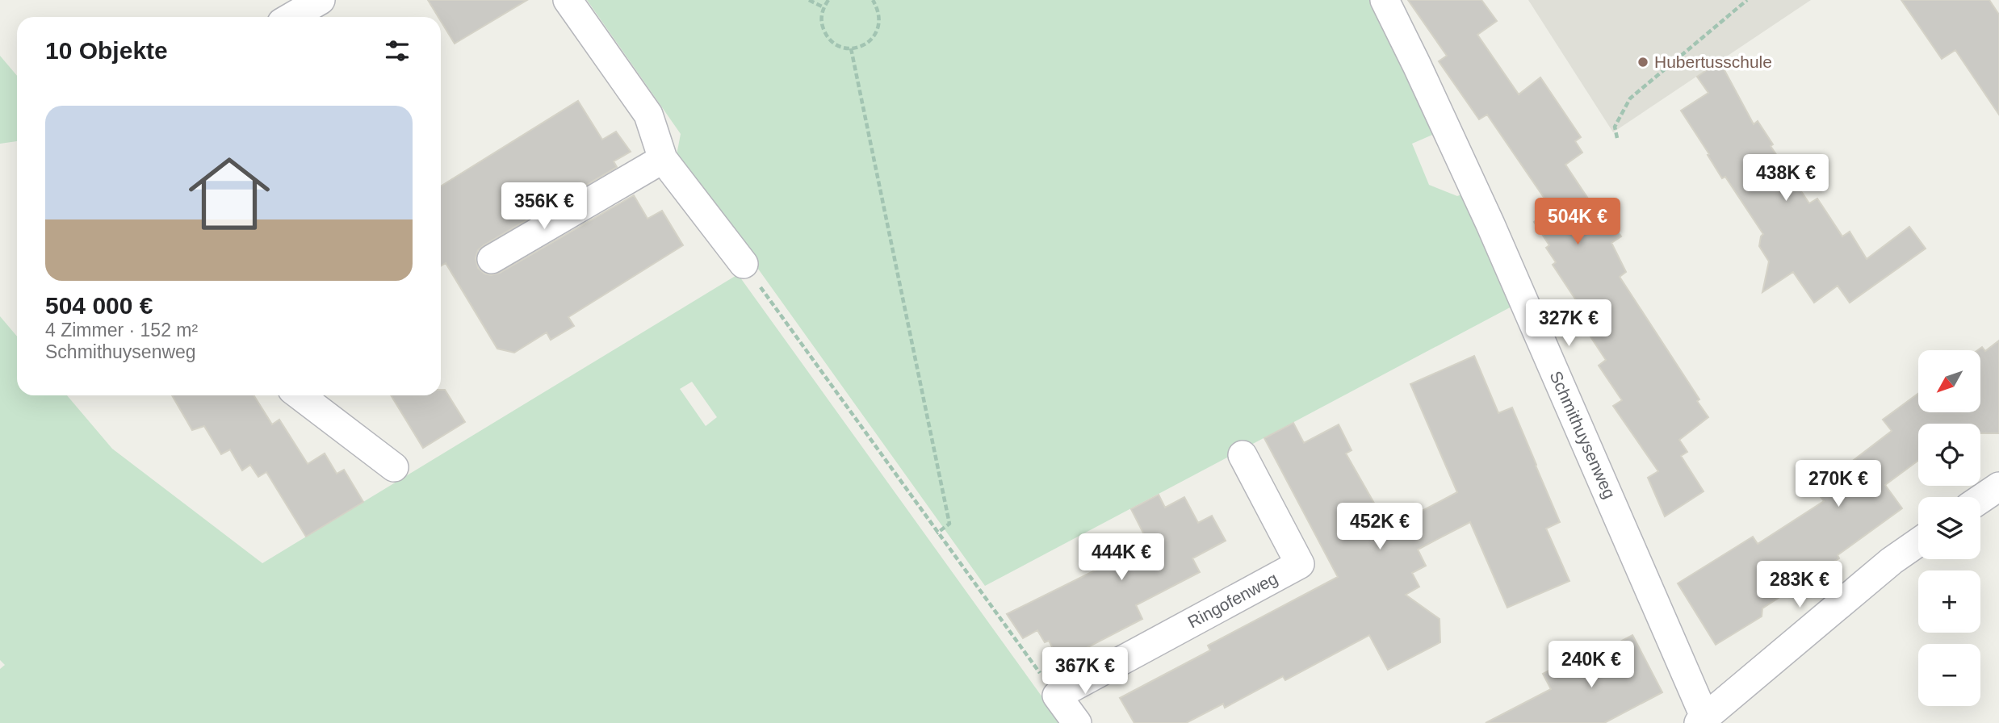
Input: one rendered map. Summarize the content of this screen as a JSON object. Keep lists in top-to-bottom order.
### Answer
{
  "streets": {
    "street": ["Schmithuysenweg", "Ringofenweg"]
  },
  "places": ["Hubertusschule"],
  "north": "bottom left",
  "page": {
    "heading": "10 Objekte",
    "list": [
      {
        "name": "504 000 €",
        "note": "4 Zimmer · 152 m² · Schmithuysenweg"
      }
    ],
    "price": [
      "438K €",
      "356K €",
      "504K €",
      "327K €",
      "270K €",
      "452K €",
      "444K €",
      "283K €",
      "240K €",
      "367K €"
    ],
    "map_buttons": ["+", "−"]
  }
}
